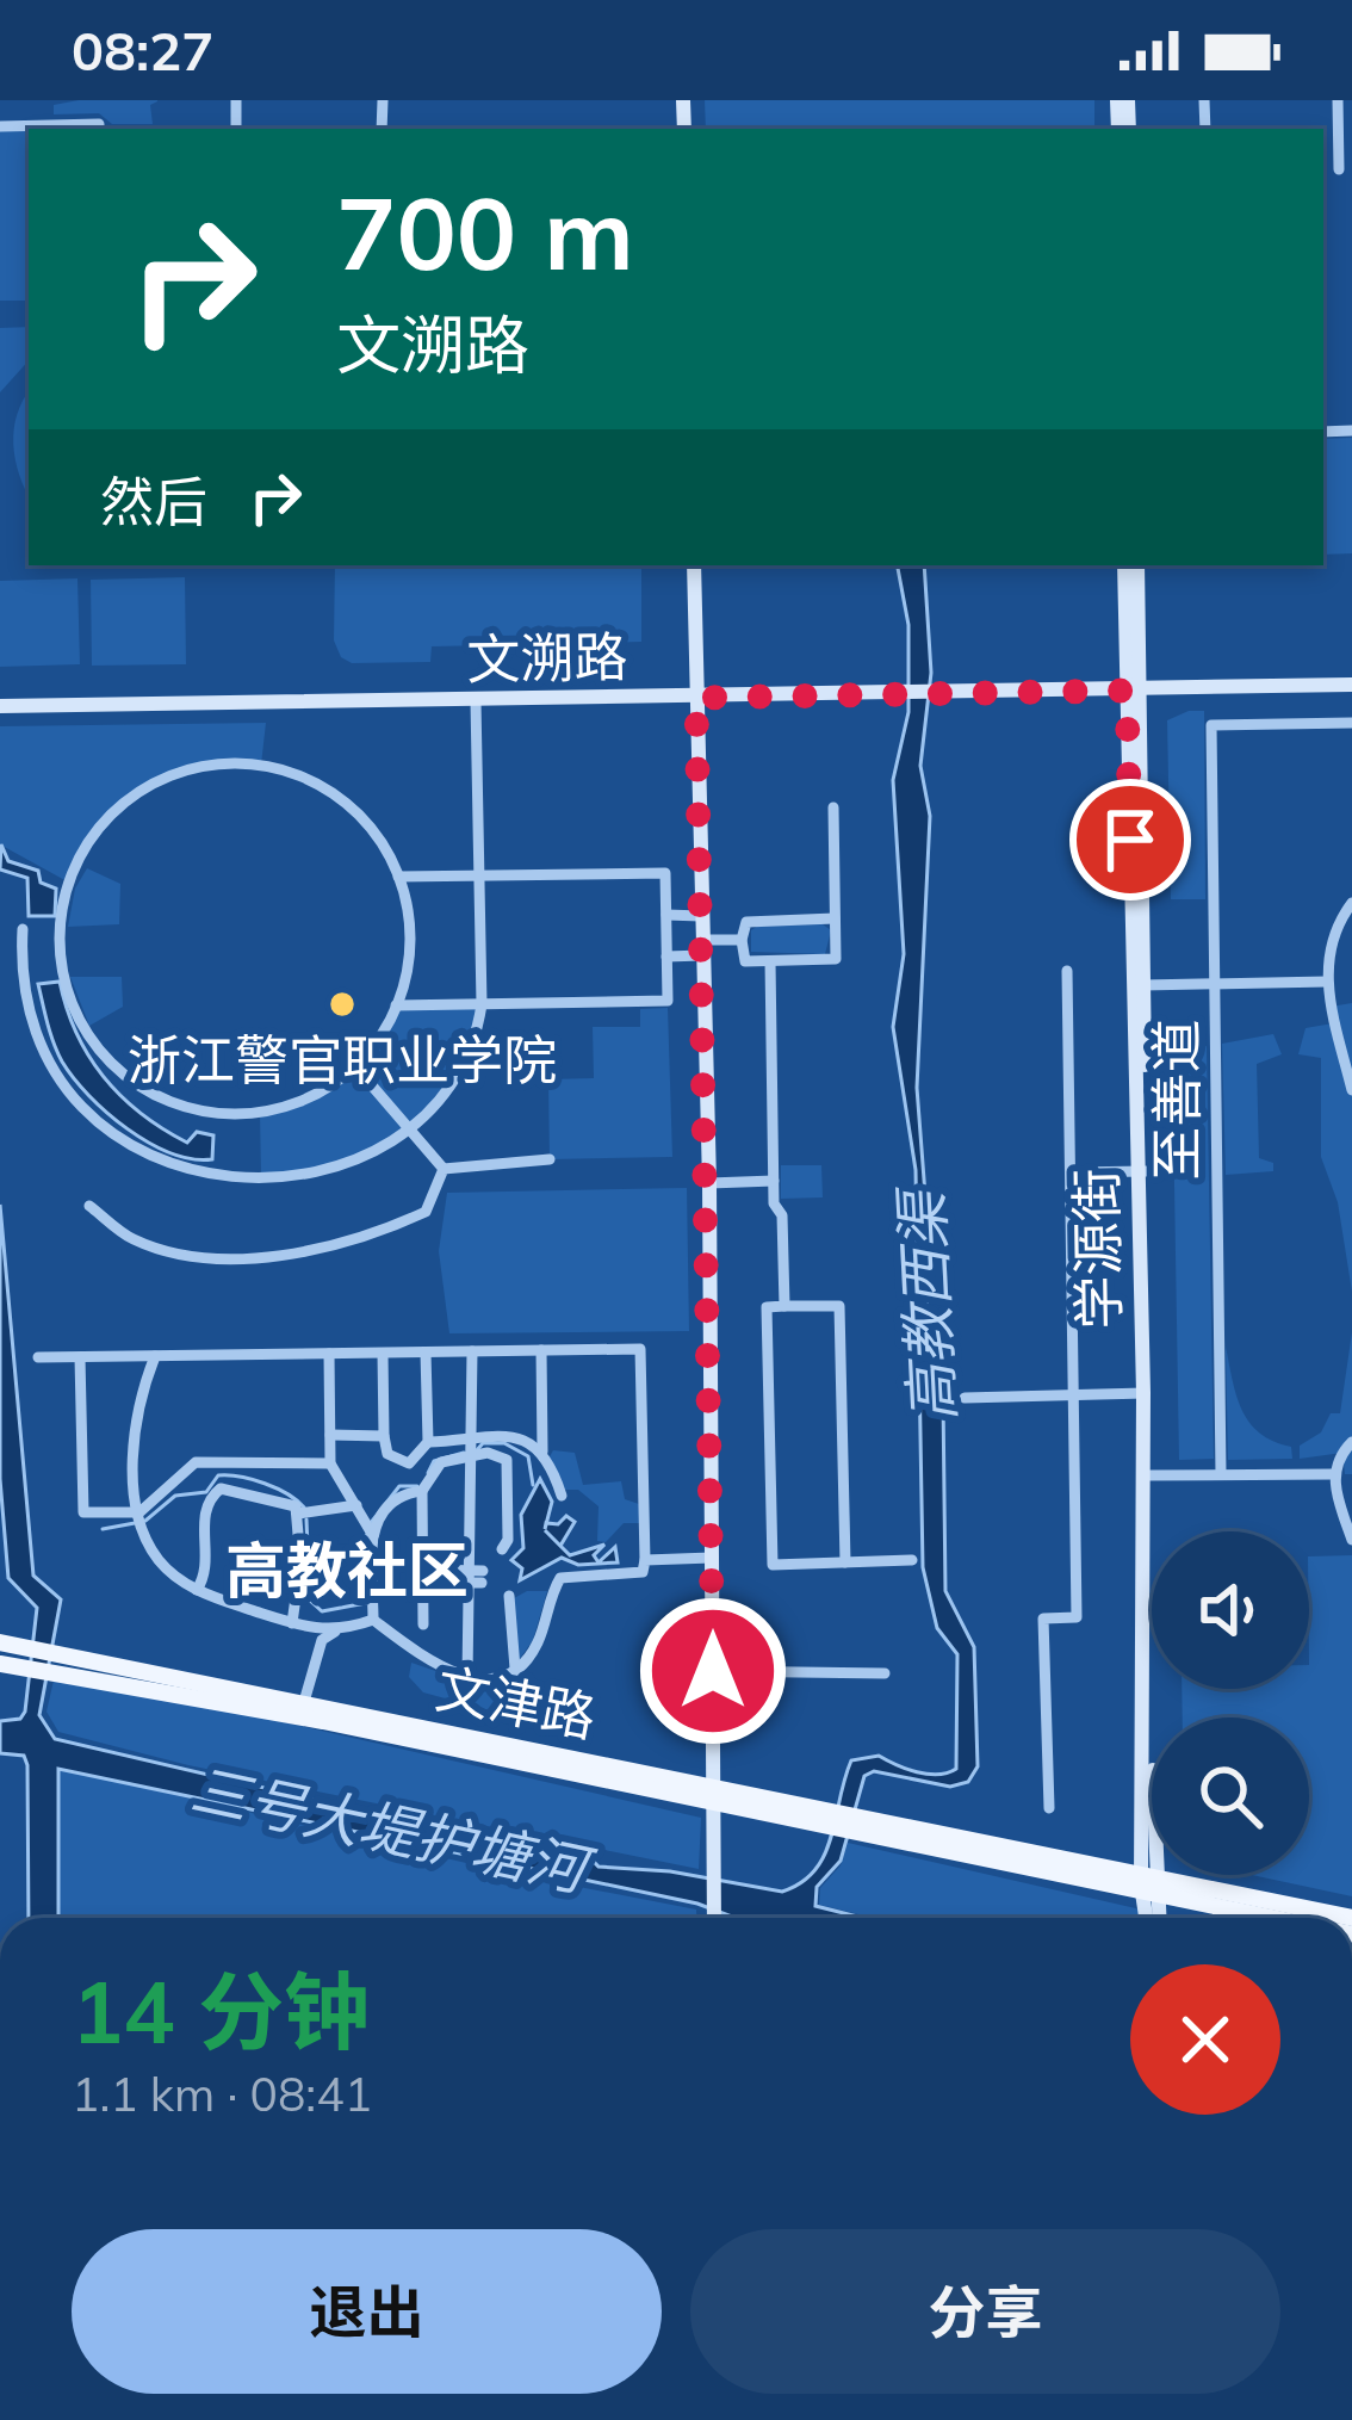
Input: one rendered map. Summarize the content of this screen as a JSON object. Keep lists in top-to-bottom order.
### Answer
{
  "streets": {
    "main road": ["文溯路", "学源街", "文津路"],
    "street": ["至善道"]
  },
  "crossings": [
    ["文溯路", "学源街"],
    ["学源街", "文津路"]
  ],
  "districts": ["高教社区"],
  "water": ["高教西渠", "三号大堤护塘河"],
  "places": ["浙江警官职业学院"],
  "page": {
    "status": "08:27",
    "turn": ["700 m", "文溯路"],
    "then": "然后",
    "heading": ["14 分钟", "1.1 km · 08:41"],
    "buttons": ["退出", "分享"]
  }
}
